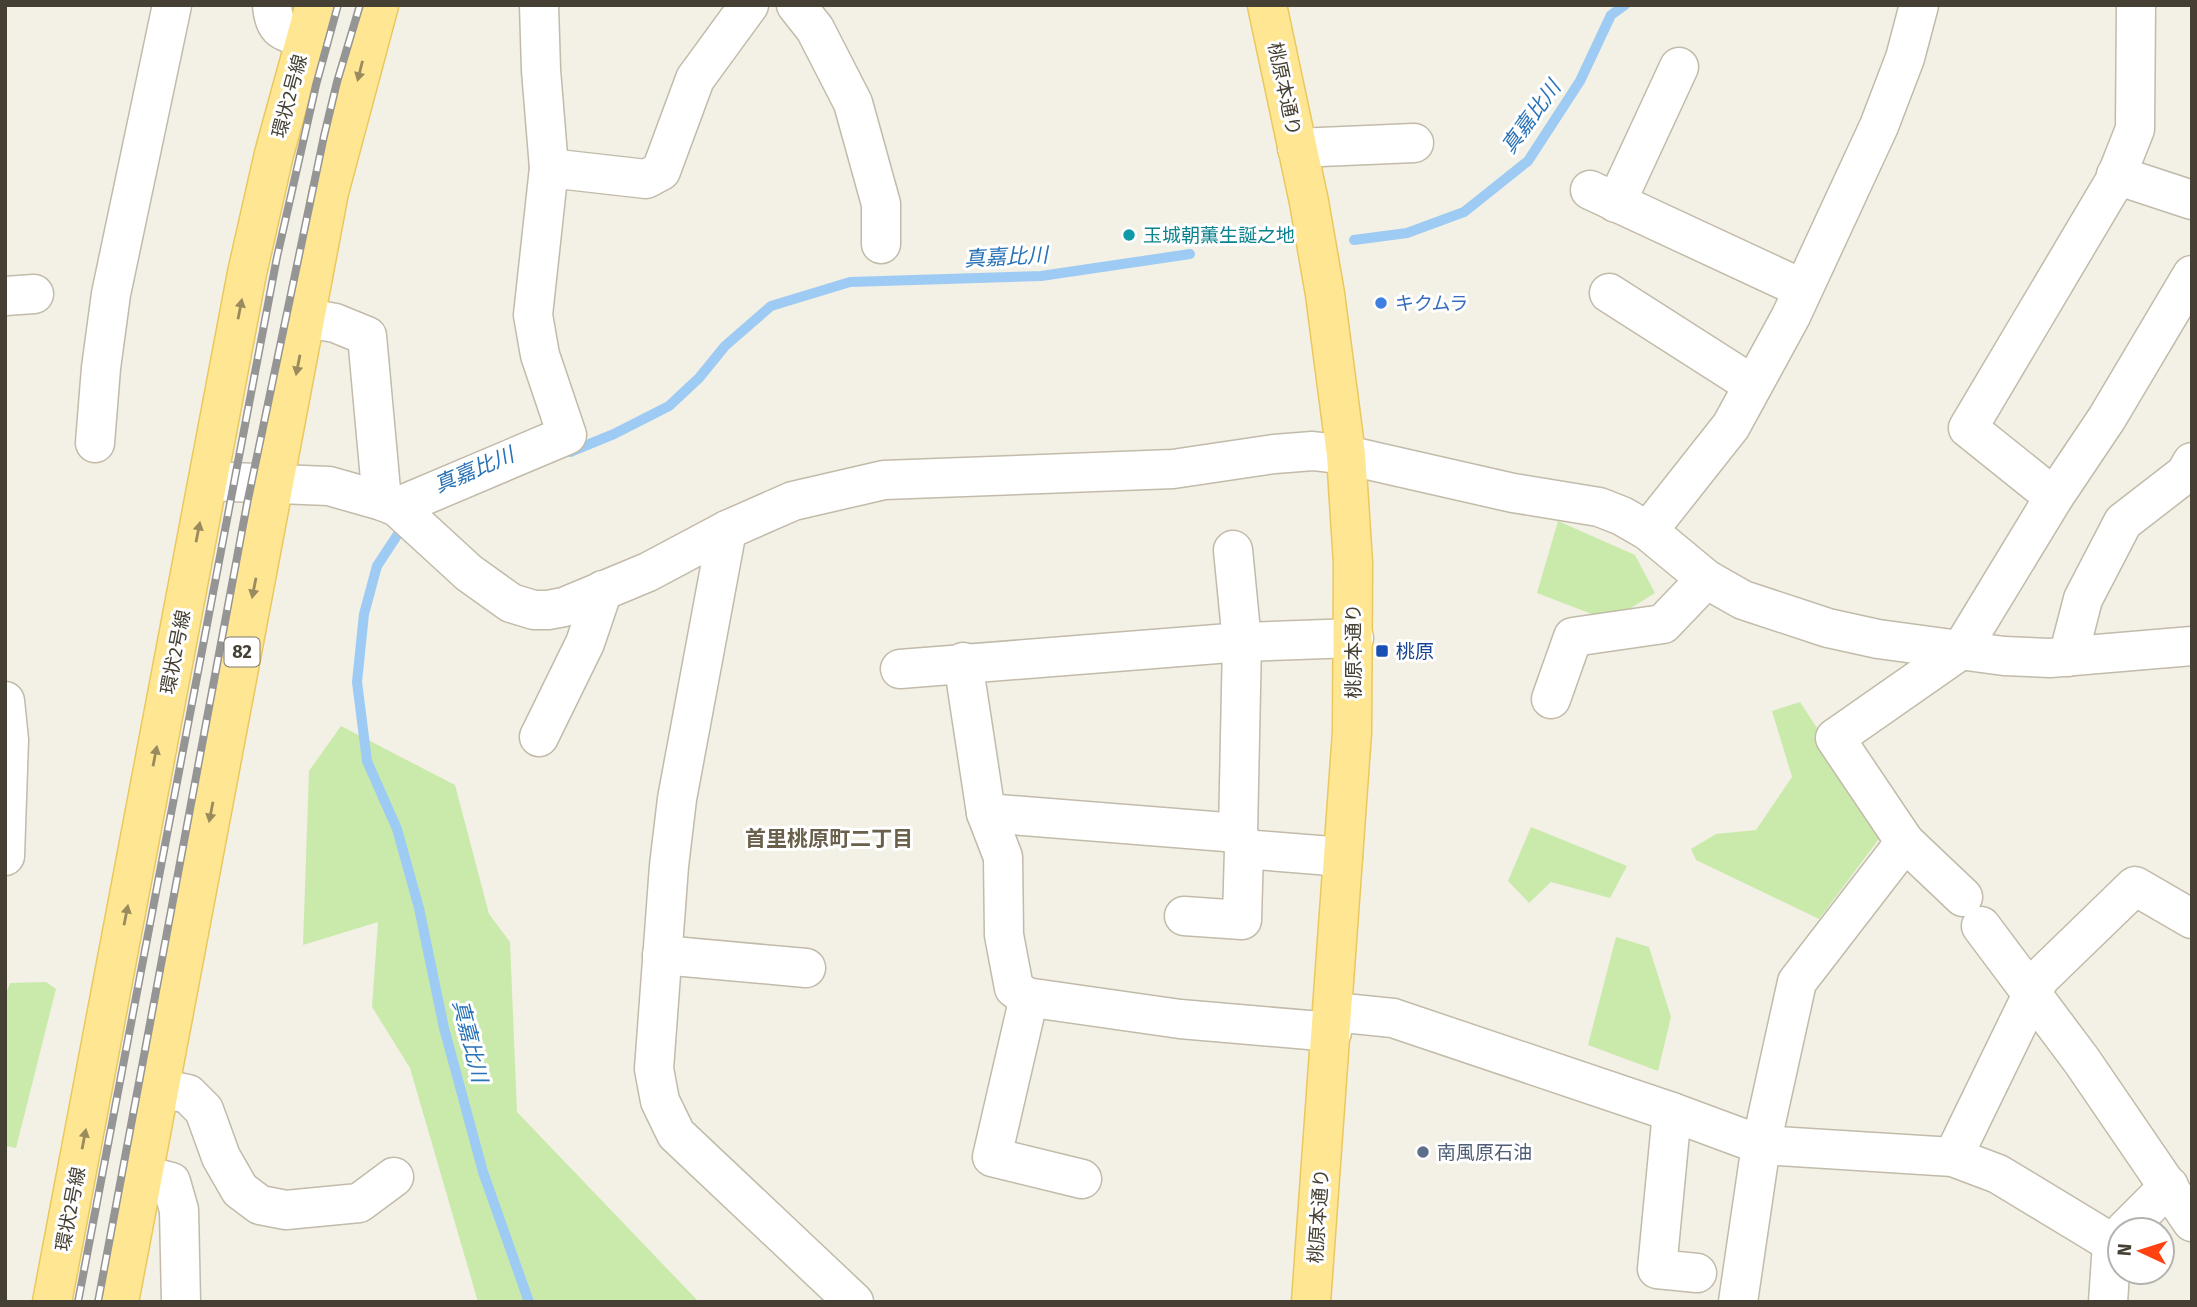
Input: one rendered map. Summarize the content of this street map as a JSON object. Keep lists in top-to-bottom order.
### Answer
{
  "streets": {
    "main road": ["桃原本通り", "環状2号線", "82"]
  },
  "districts": ["首里桃原町二丁目"],
  "water": ["真嘉比川"],
  "places": {
    "other": ["玉城朝薫生誕之地", "キクムラ", "南風原石油"],
    "transit": ["桃原"]
  },
  "north": "left"
}
